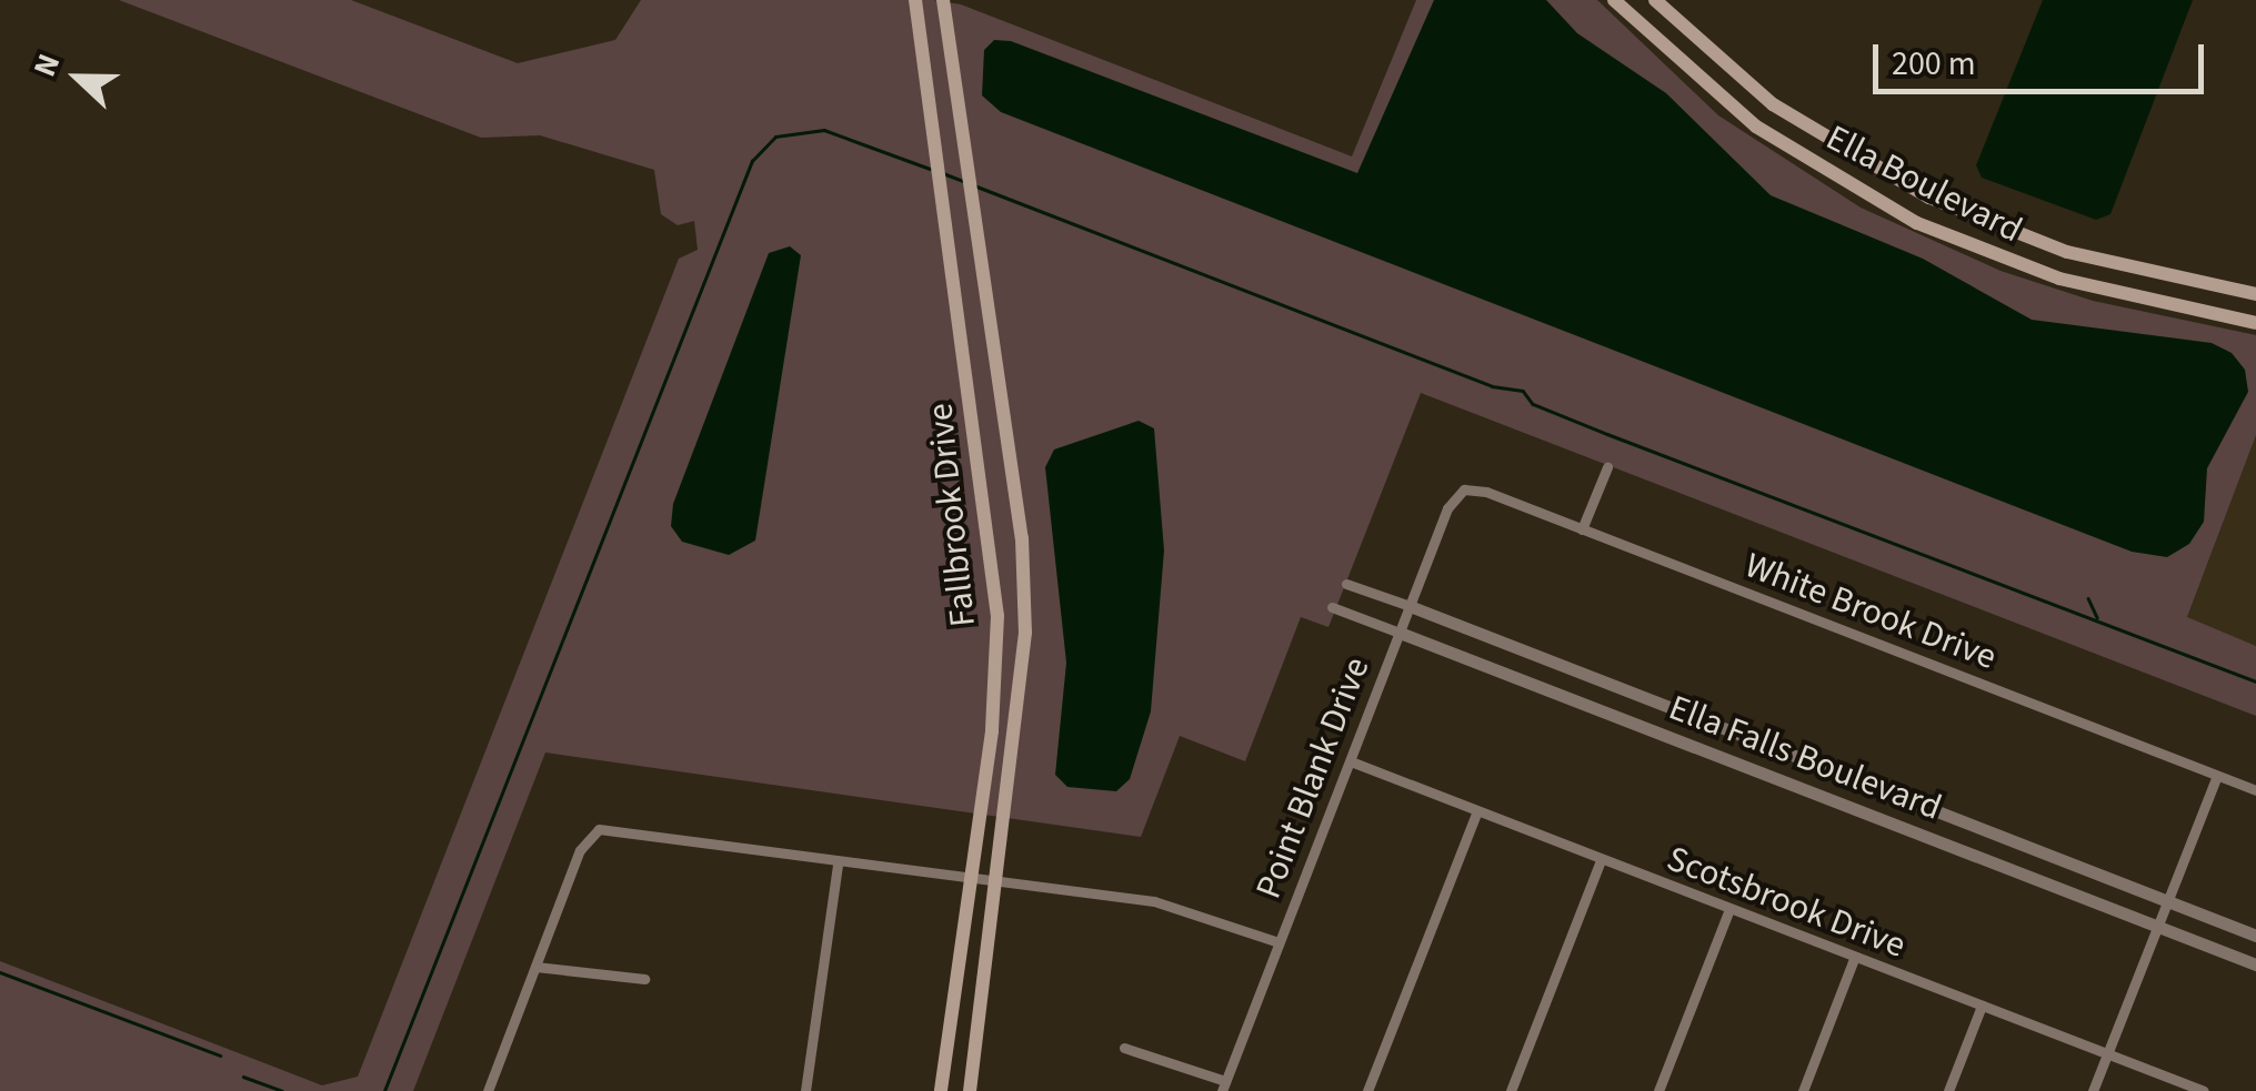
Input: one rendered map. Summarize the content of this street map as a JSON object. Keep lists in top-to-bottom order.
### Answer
{
  "streets": {
    "main road": ["Ella Boulevard", "Fallbrook Drive"],
    "street": [
      "White Brook Drive",
      "Ella Falls Boulevard",
      "Point Blank Drive",
      "Scotsbrook Drive"
    ]
  },
  "crossings": [
    ["White Brook Drive", "Point Blank Drive"],
    ["Ella Falls Boulevard", "Point Blank Drive"],
    ["Point Blank Drive", "Scotsbrook Drive"]
  ],
  "scale_bar": "200 m",
  "north": "left"
}
